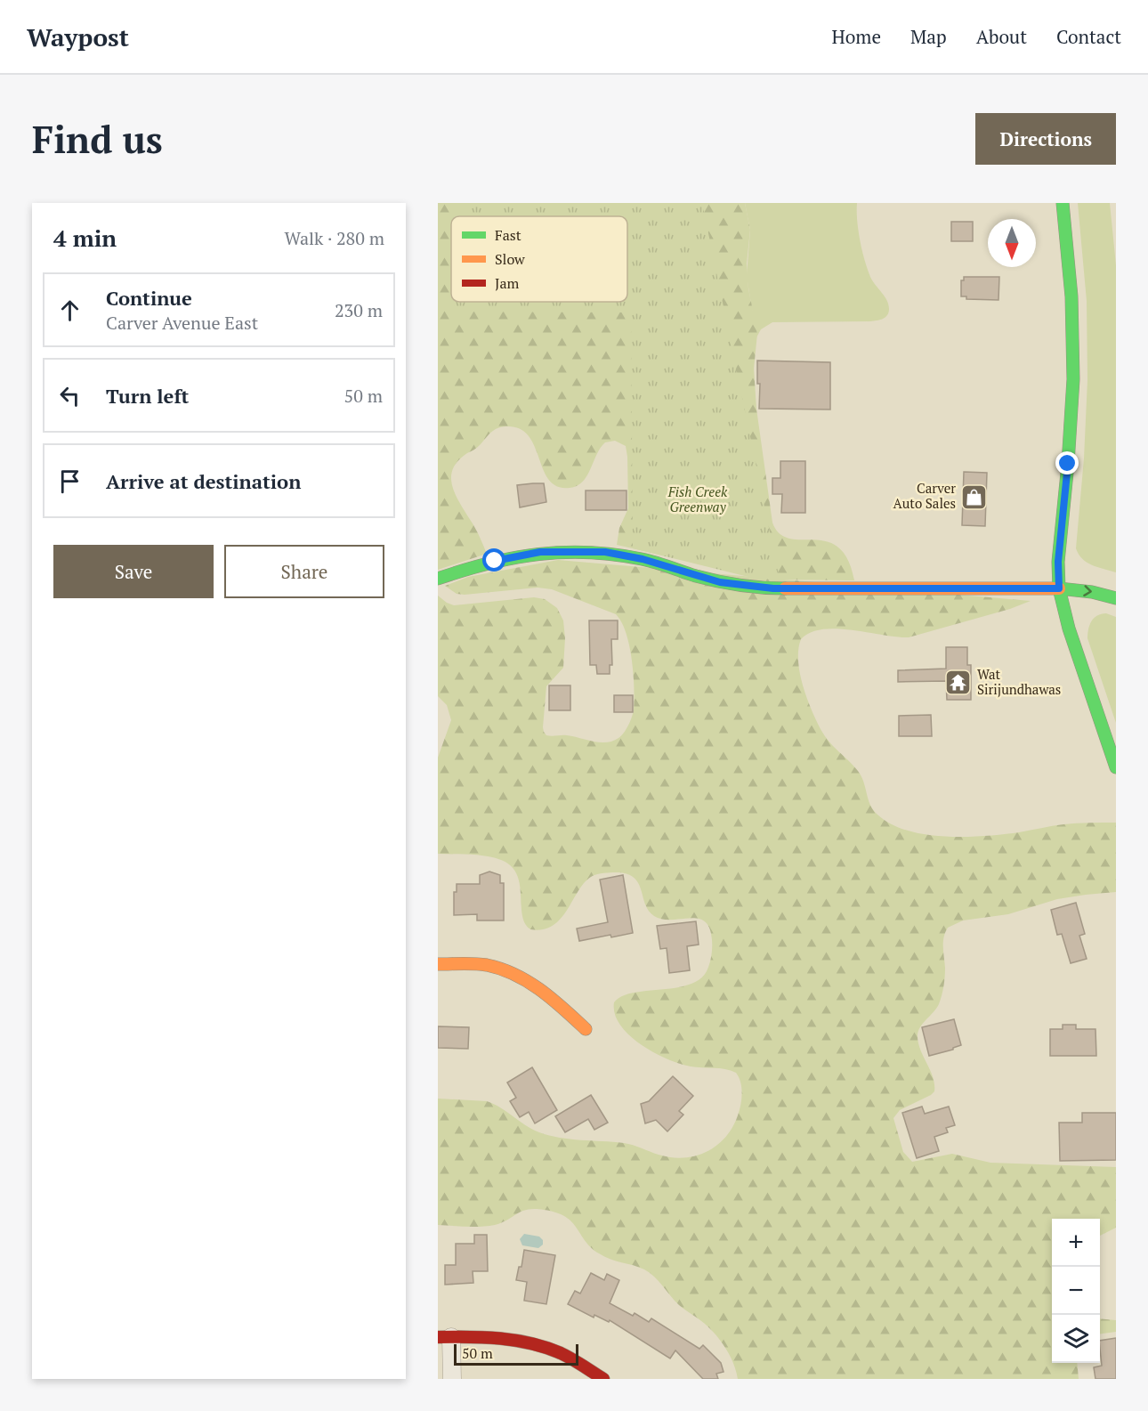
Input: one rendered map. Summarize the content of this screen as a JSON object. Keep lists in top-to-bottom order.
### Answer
{
  "parks": ["Fish Creek Greenway"],
  "places": {
    "shop": ["Carver Auto Sales"],
    "temple": ["Wat Sirijundhawas"]
  },
  "legend": ["Fast", "Slow", "Jam"],
  "scale_bar": "50 m",
  "north": "bottom",
  "page": {
    "header": "Waypost",
    "nav": [
      "Home",
      "Map",
      "About",
      "Contact"
    ],
    "buttons": [
      "Directions",
      ["Save", "Share"]
    ],
    "title": "Find us",
    "heading": ["4 min", "Walk · 280 m"],
    "list": [
      ["Continue", "Carver Avenue East", "230 m"],
      ["Turn left", "50 m"],
      "Arrive at destination"
    ],
    "map_buttons": ["+", "−"],
    "scale": "50 m"
  }
}
